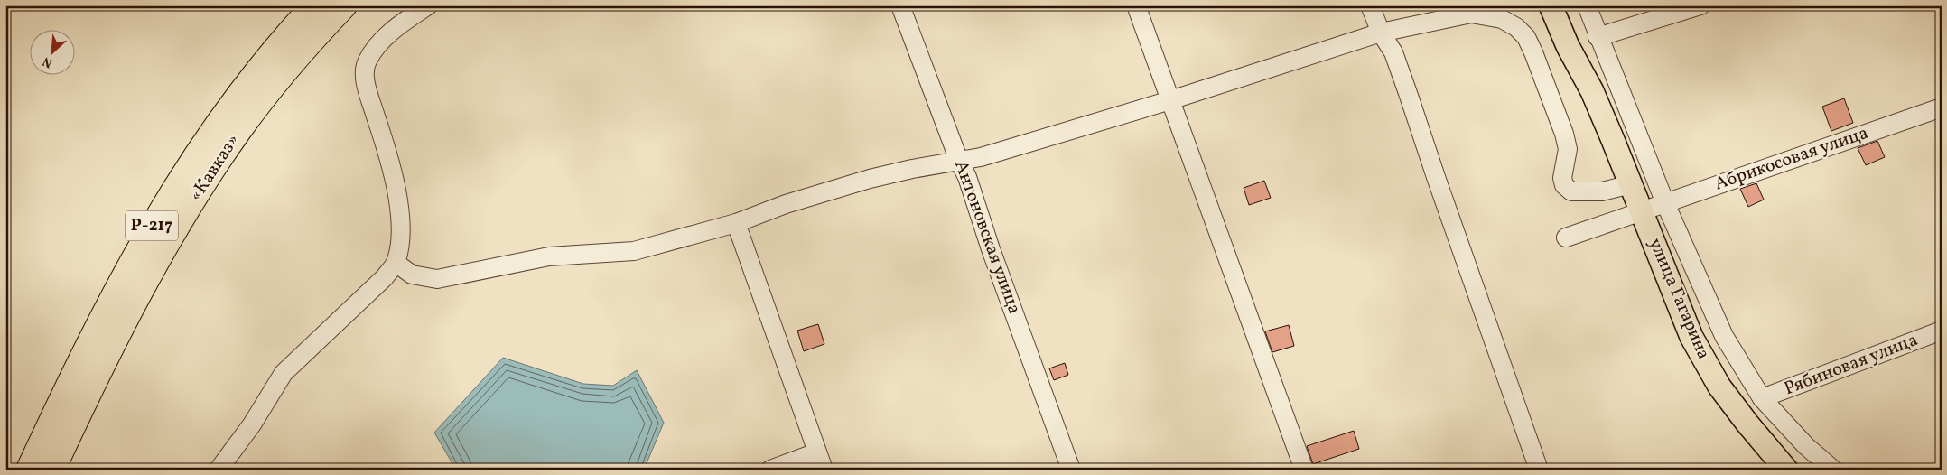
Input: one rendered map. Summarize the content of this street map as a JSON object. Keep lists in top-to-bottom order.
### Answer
{
  "streets": {
    "highway": ["«Кавказ»", "Р-217"],
    "main road": ["улица Гагарина"],
    "street": ["Абрикосовая улица", "Антоновская улица", "Рябиновая улица"]
  },
  "crossings": [
    ["Абрикосовая улица", "улица Гагарина"]
  ],
  "north": "bottom left"
}
